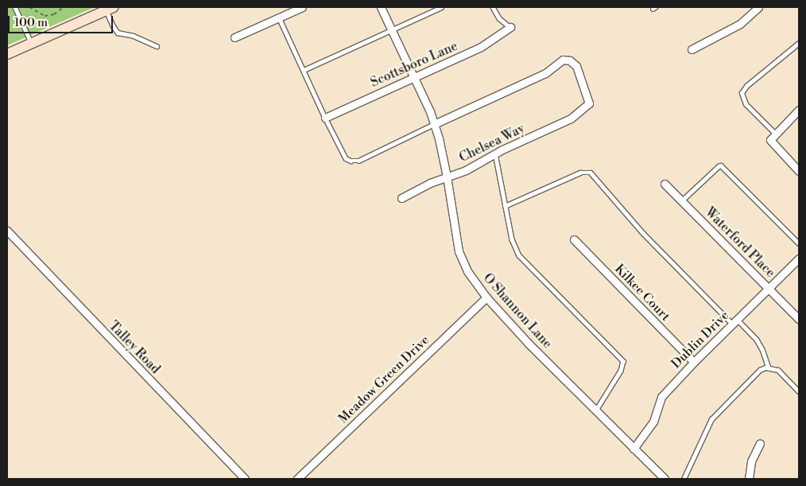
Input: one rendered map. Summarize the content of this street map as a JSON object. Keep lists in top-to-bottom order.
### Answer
{
  "streets": {
    "street": [
      "Scottsboro Lane",
      "Chelsea Way",
      "Waterford Place",
      "Kilkee Court",
      "O Shannon Lane",
      "Dublin Drive",
      "Talley Road",
      "Meadow Green Drive"
    ]
  },
  "crossings": [
    ["Scottsboro Lane", "O Shannon Lane"],
    ["Chelsea Way", "O Shannon Lane"],
    ["Waterford Place", "Dublin Drive"],
    ["Kilkee Court", "Dublin Drive"],
    ["O Shannon Lane", "Dublin Drive"],
    ["O Shannon Lane", "Meadow Green Drive"]
  ],
  "scale_bar": "100 m"
}
